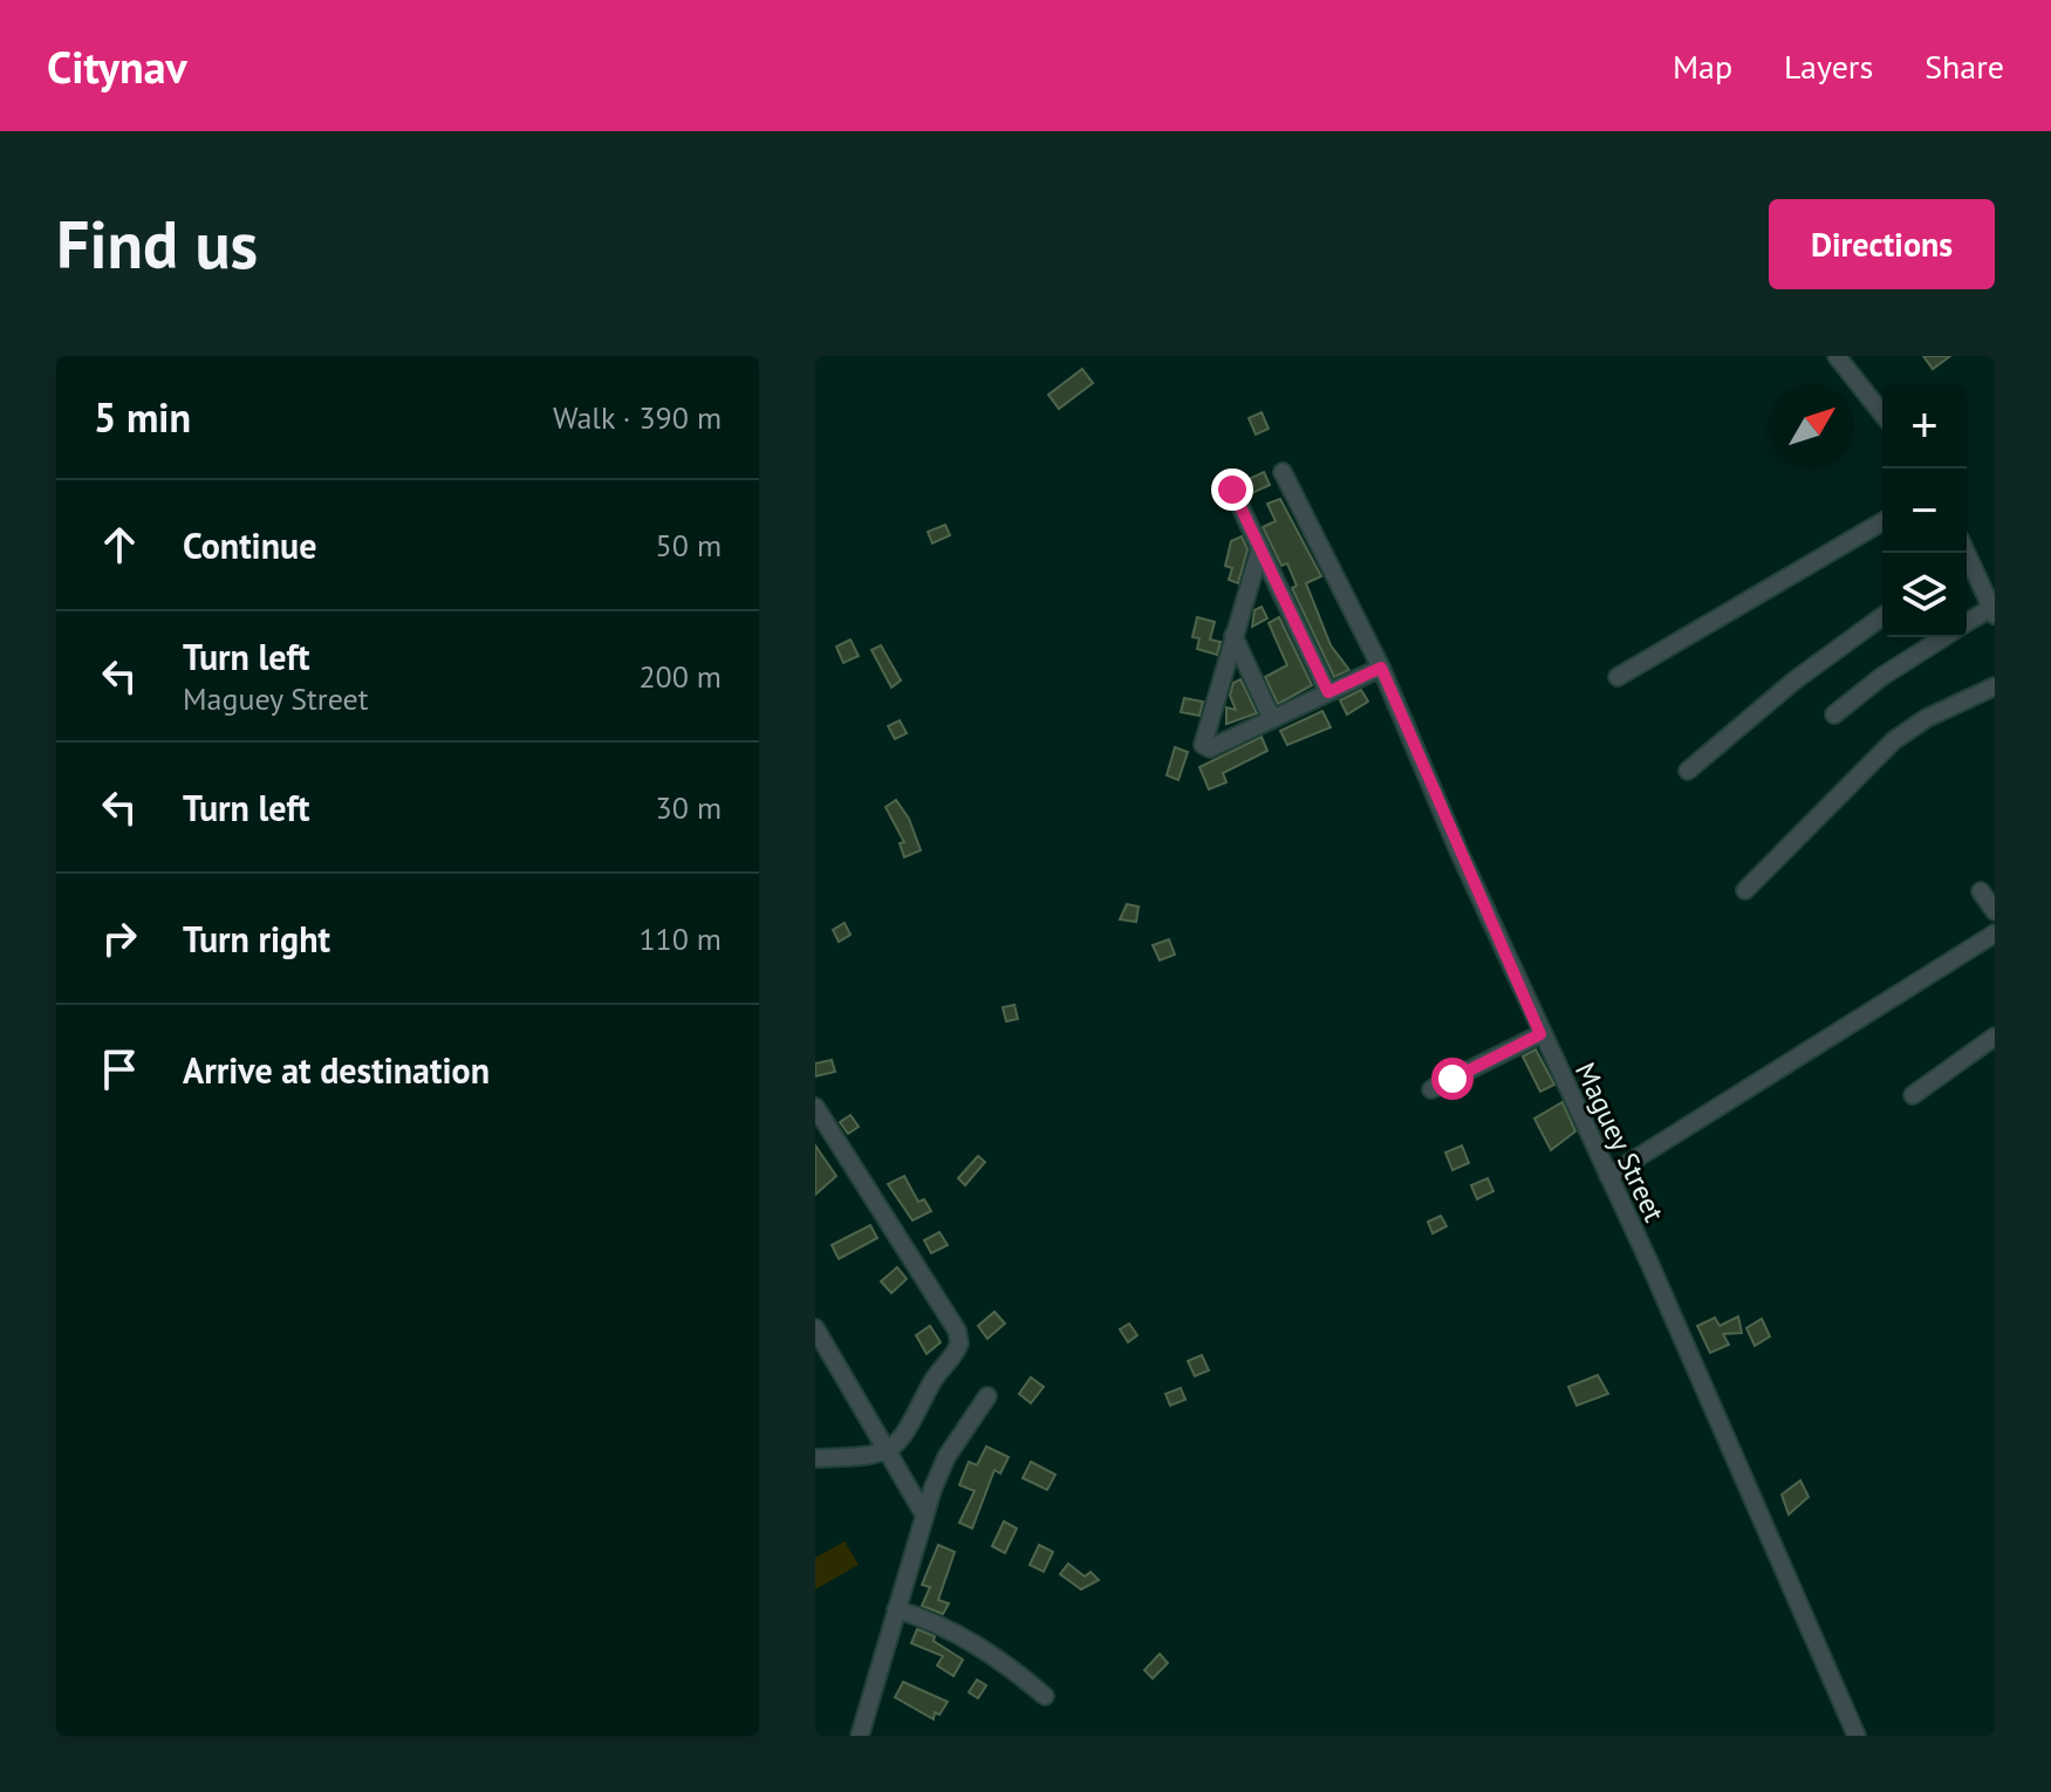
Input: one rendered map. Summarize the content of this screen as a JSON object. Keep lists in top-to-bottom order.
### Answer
{
  "streets": {
    "street": ["Maguey Street"]
  },
  "north": "top right",
  "page": {
    "header": "Citynav",
    "nav": ["Map", "Layers", "Share"],
    "buttons": "Directions",
    "title": "Find us",
    "heading": ["5 min", "Walk · 390 m"],
    "map_buttons": ["+", "−"],
    "list": [
      ["Continue", "50 m"],
      ["Turn left", "Maguey Street", "200 m"],
      ["Turn left", "30 m"],
      ["Turn right", "110 m"],
      "Arrive at destination"
    ]
  }
}
